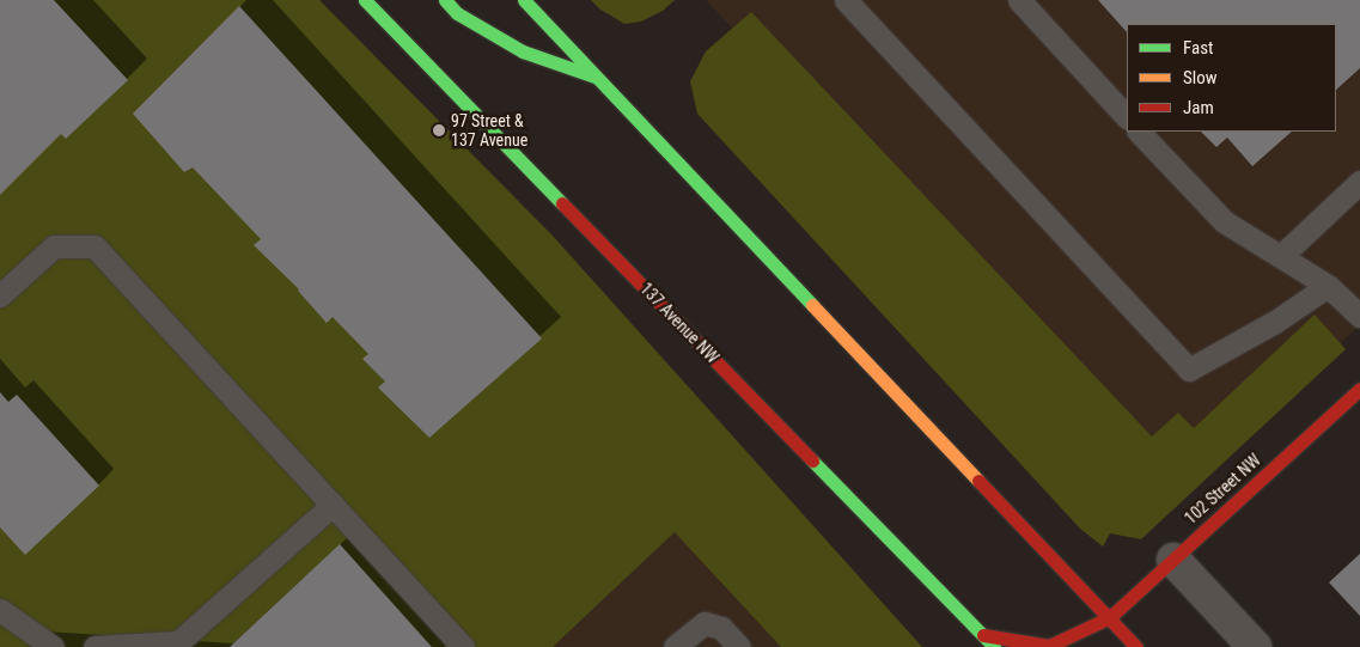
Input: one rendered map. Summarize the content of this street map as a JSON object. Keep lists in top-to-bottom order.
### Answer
{
  "streets": {
    "main road": ["137 Avenue NW", "102 Street NW"]
  },
  "crossings": [
    ["137 Avenue NW", "102 Street NW"]
  ],
  "places": ["97 Street & 137 Avenue"],
  "legend": ["Fast", "Slow", "Jam"]
}
